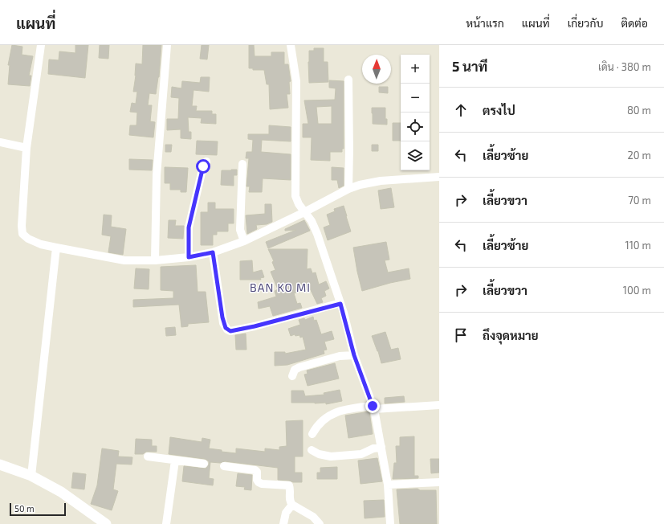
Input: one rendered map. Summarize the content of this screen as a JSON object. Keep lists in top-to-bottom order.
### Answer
{
  "districts": ["BAN KO MI"],
  "scale_bar": "50 m",
  "north": "top",
  "page": {
    "header": "แผนที่",
    "nav": [
      "หน้าแรก",
      "แผนที่",
      "เกี่ยวกับ",
      "ติดต่อ"
    ],
    "heading": ["5 นาที", "เดิน · 380 m"],
    "map_buttons": ["+", "−"],
    "list": [
      ["ตรงไป", "80 m"],
      ["เลี้ยวซ้าย", "20 m"],
      ["เลี้ยวขวา", "70 m"],
      ["เลี้ยวซ้าย", "110 m"],
      ["เลี้ยวขวา", "100 m"],
      "ถึงจุดหมาย"
    ],
    "scale": "50 m"
  }
}
